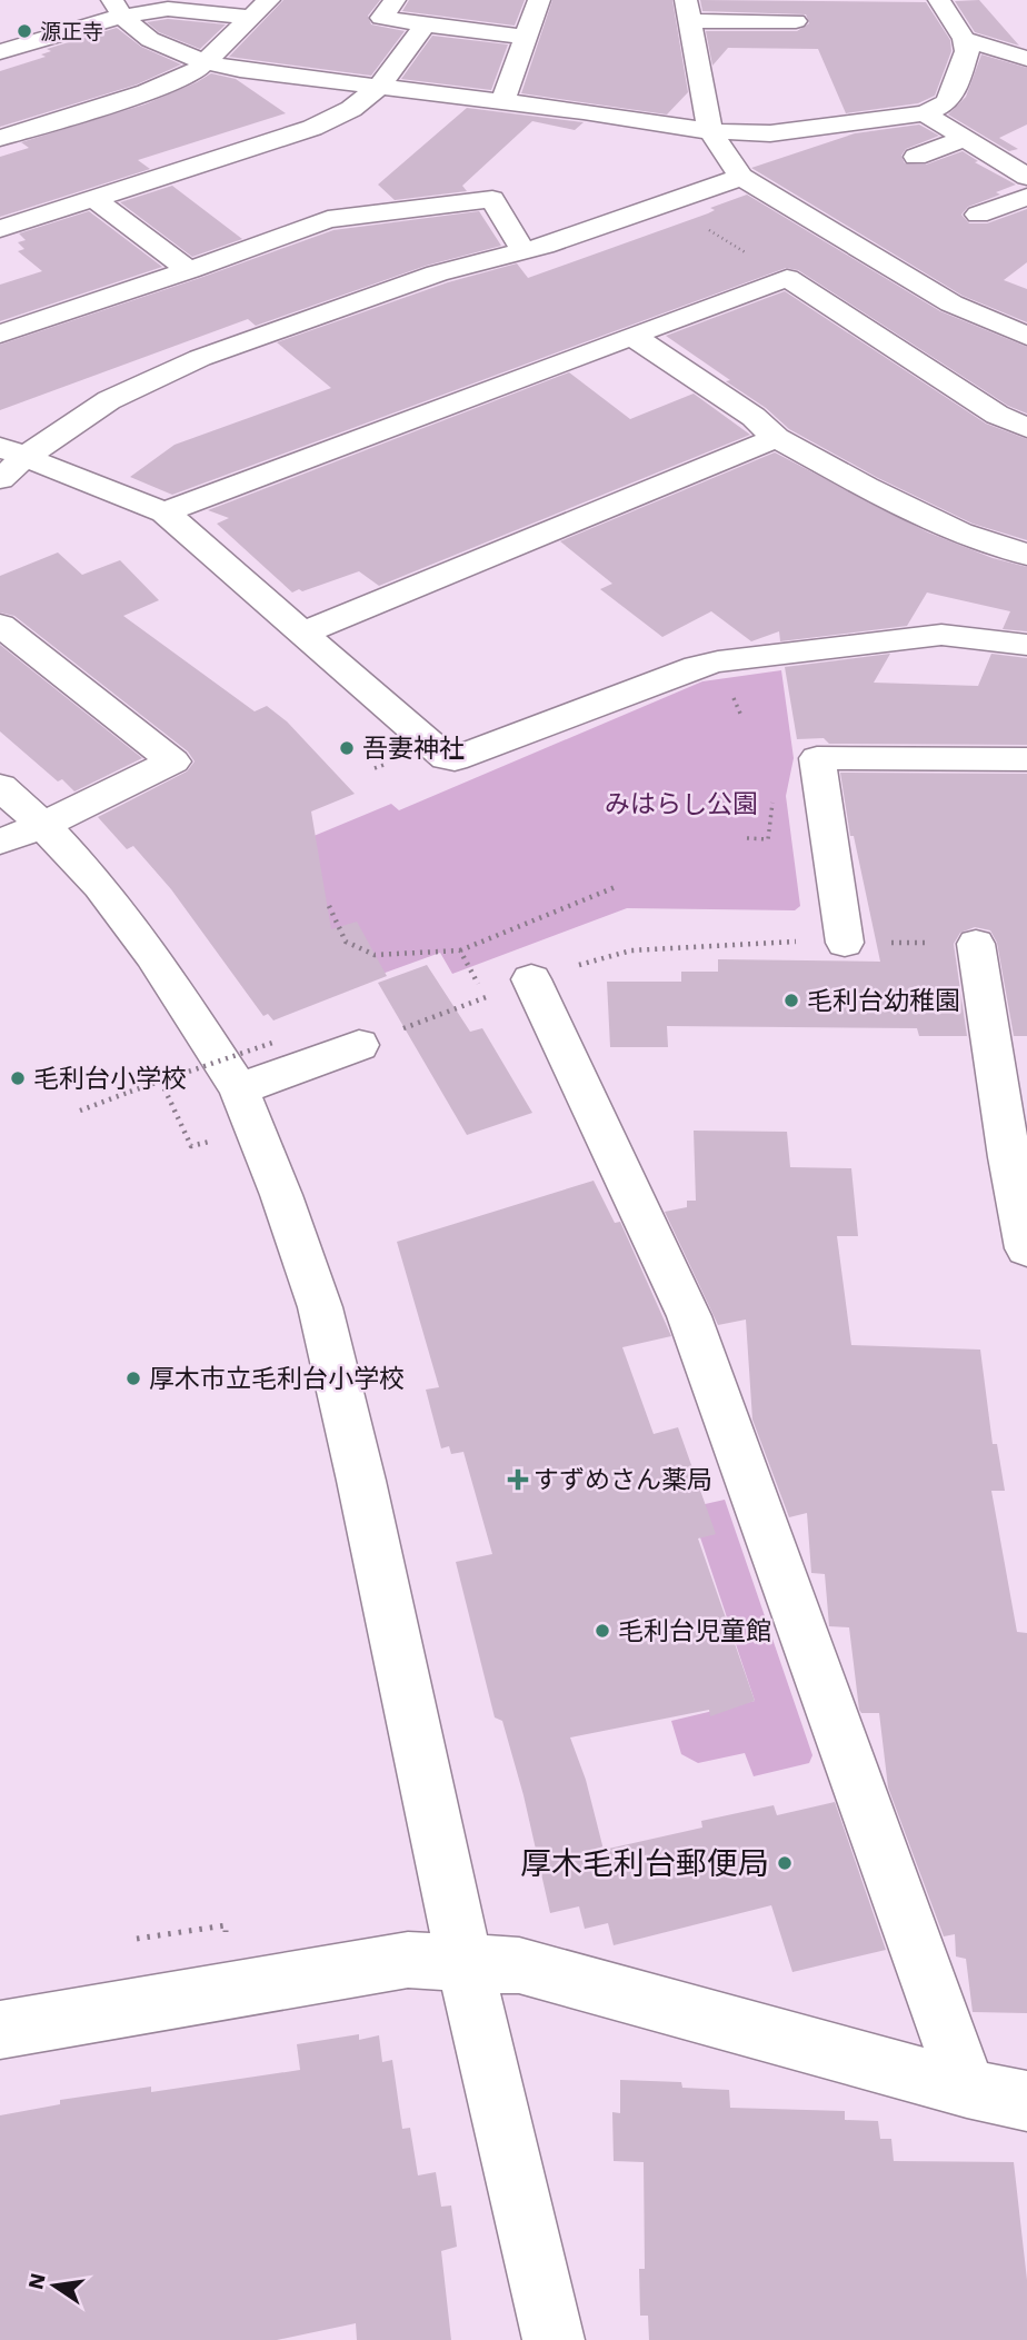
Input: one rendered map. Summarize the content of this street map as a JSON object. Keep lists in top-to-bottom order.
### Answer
{
  "parks": ["みはらし公園"],
  "places": {
    "other": [
      "源正寺",
      "吾妻神社",
      "毛利台幼稚園",
      "毛利台小学校",
      "厚木市立毛利台小学校",
      "毛利台児童館",
      "厚木毛利台郵便局"
    ],
    "health": ["すずめさん薬局"]
  },
  "north": "left"
}
